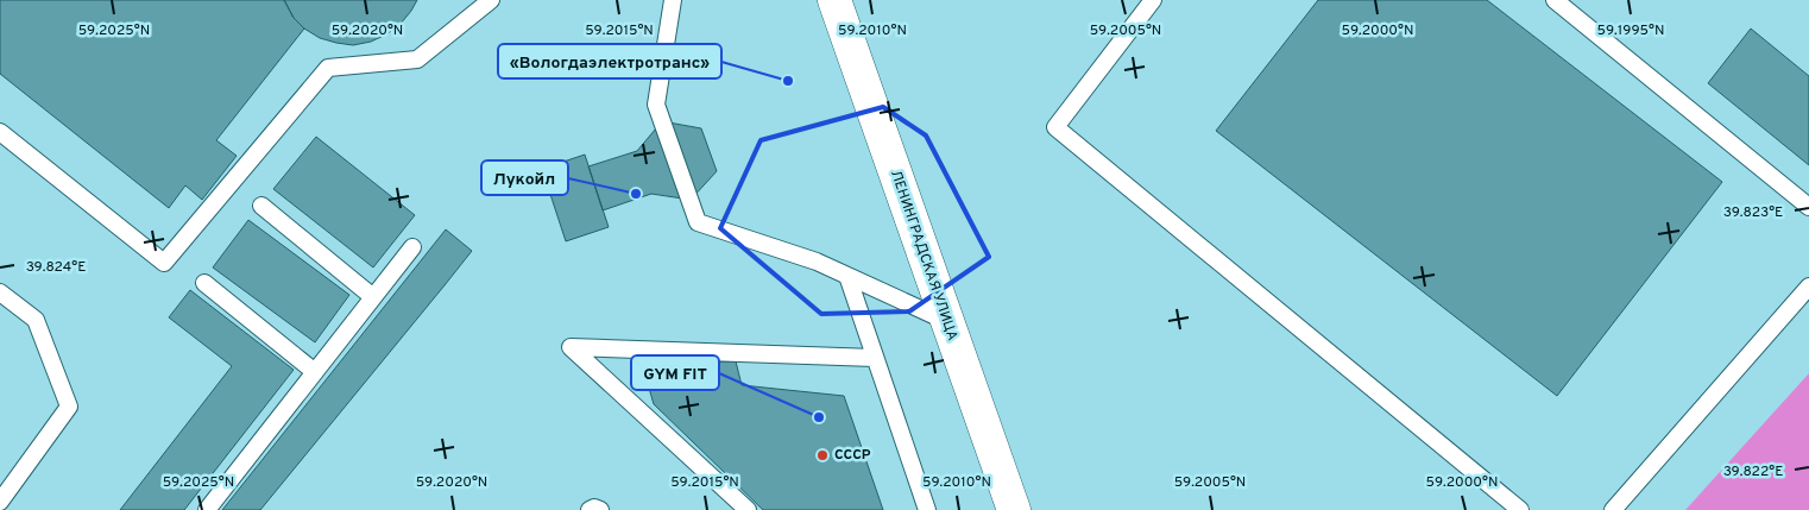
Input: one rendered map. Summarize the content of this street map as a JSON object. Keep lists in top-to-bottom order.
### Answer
{
  "streets": {
    "main road": ["ЛЕНИНГРАДСКАЯ УЛИЦА"]
  },
  "places": [
    "«Вологдаэлектротранс»",
    "Лукойл",
    "GYM FIT",
    "СССР"
  ],
  "coordinates": [
    "59.1995°N",
    "59.2025°N",
    "59.2020°N",
    "59.2015°N",
    "59.2010°N",
    "59.2005°N",
    "59.2000°N",
    "39.823°E",
    "39.824°E",
    "39.822°E"
  ]
}
